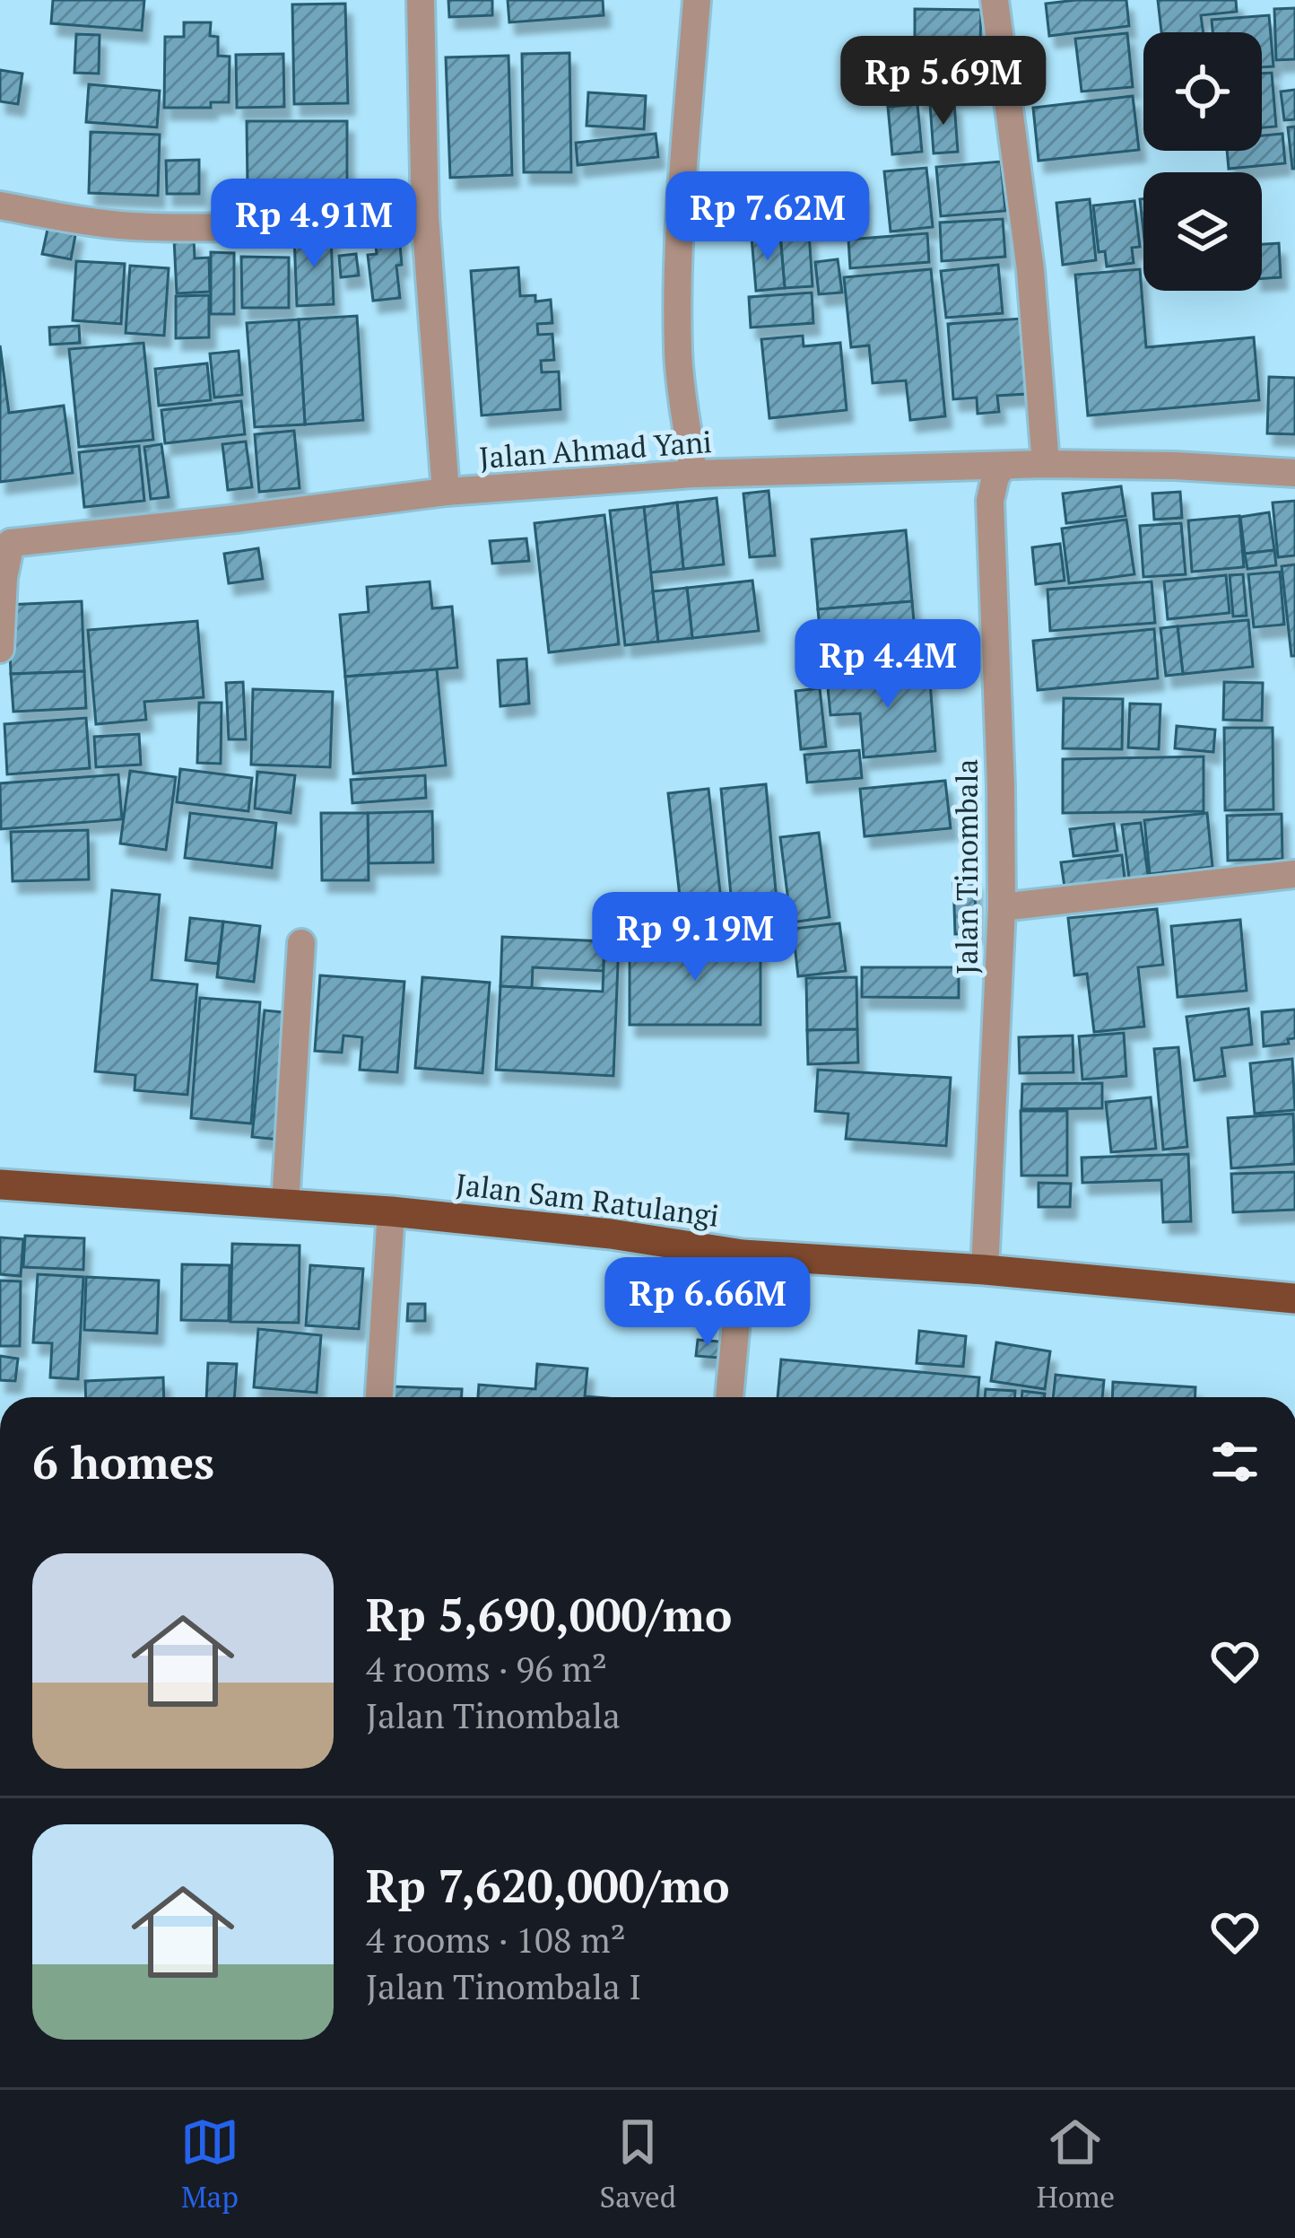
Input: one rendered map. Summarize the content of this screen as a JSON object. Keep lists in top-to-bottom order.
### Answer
{
  "streets": {
    "highway": ["Jalan Sam Ratulangi"],
    "street": ["Jalan Ahmad Yani", "Jalan Tinombala"]
  },
  "crossings": [
    ["Jalan Ahmad Yani", "Jalan Tinombala"],
    ["Jalan Tinombala", "Jalan Sam Ratulangi"]
  ],
  "page": {
    "price": [
      "Rp 5.69M",
      "Rp 7.62M",
      "Rp 4.91M",
      "Rp 4.4M",
      "Rp 9.19M",
      "Rp 6.66M"
    ],
    "heading": "6 homes",
    "list": [
      {
        "name": "Rp 5,690,000/mo",
        "note": "4 rooms · 96 m² · Jalan Tinombala"
      },
      {
        "name": "Rp 7,620,000/mo",
        "note": "4 rooms · 108 m² · Jalan Tinombala I"
      }
    ],
    "tabs": ["Map", "Saved", "Home"]
  }
}
